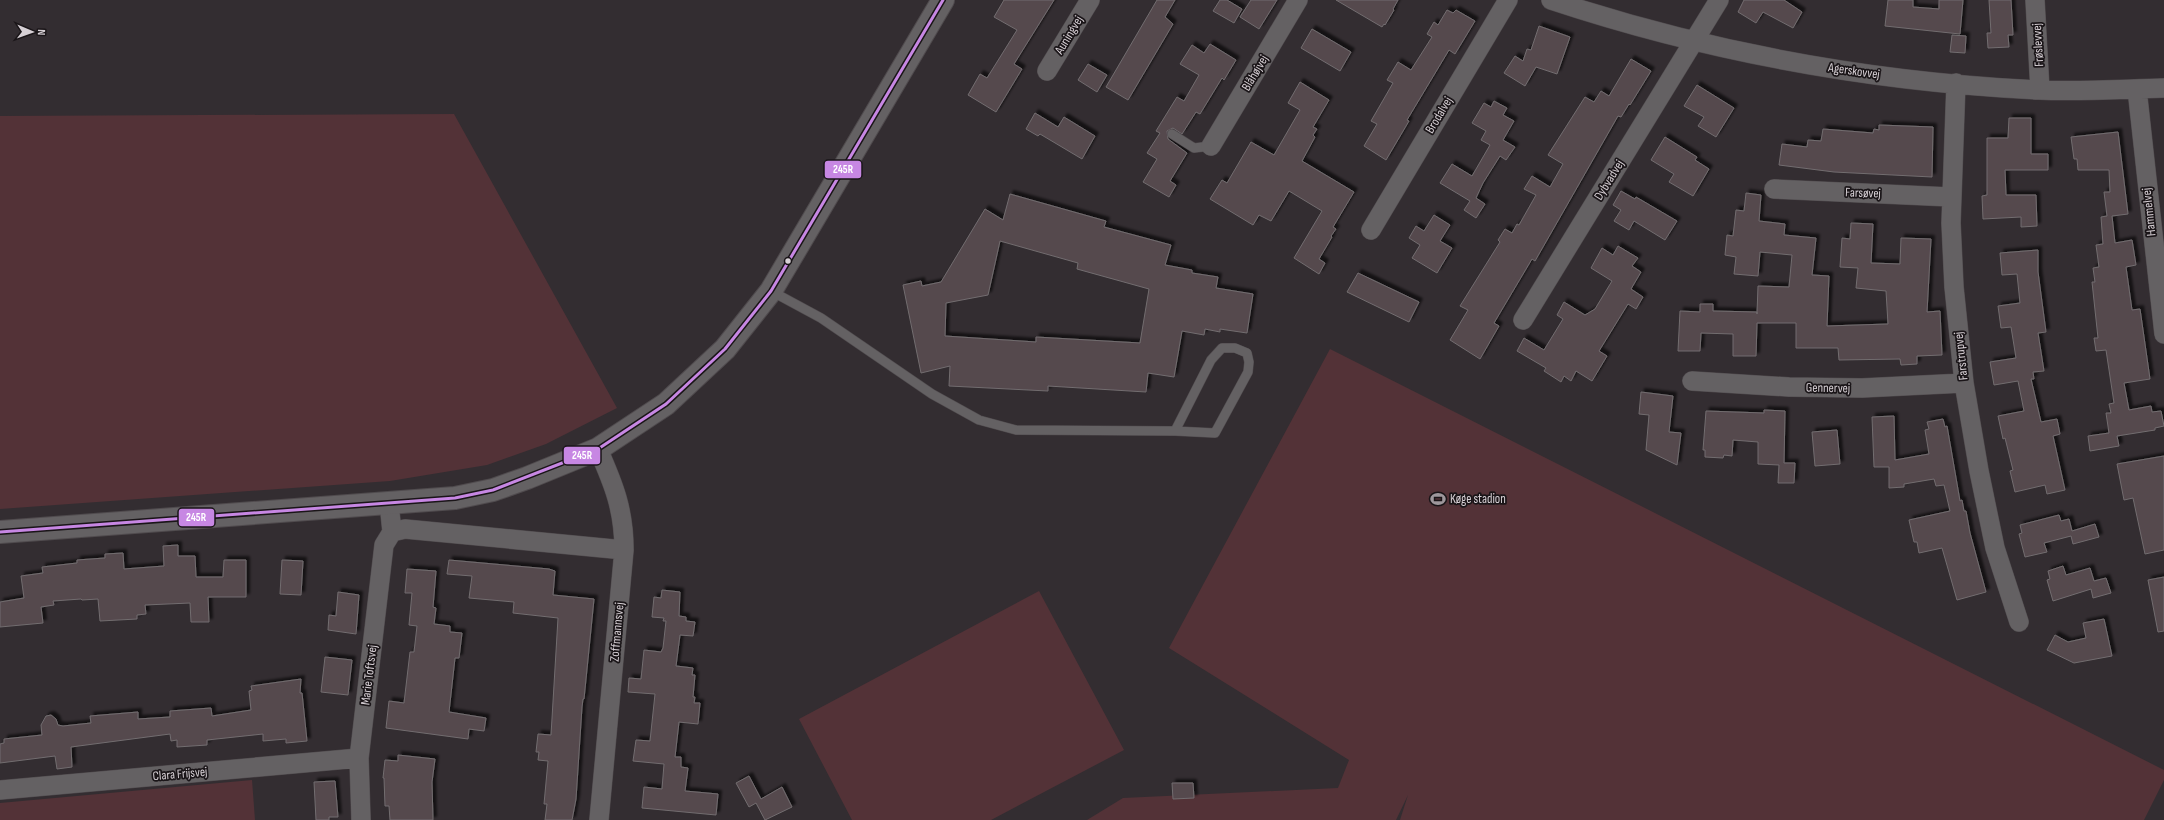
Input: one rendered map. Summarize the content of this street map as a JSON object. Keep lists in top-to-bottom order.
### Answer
{
  "streets": {
    "street": [
      "Auningvej",
      "Frøslevvej",
      "Agerskovvej",
      "Blåhøjvej",
      "Brodalvej",
      "Dybvadvej",
      "Farsøvej",
      "Hammelvej",
      "Farstrupvej",
      "Gennervej",
      "Zoffmannsvej",
      "Marie Toftsvej",
      "Clara Frijsvej"
    ]
  },
  "crossings": [
    ["Frøslevvej", "Agerskovvej"],
    ["Agerskovvej", "Dybvadvej"],
    ["Agerskovvej", "Hammelvej"],
    ["Agerskovvej", "Farstrupvej"],
    ["Farsøvej", "Farstrupvej"],
    ["Farstrupvej", "Gennervej"],
    ["Marie Toftsvej", "Clara Frijsvej"]
  ],
  "places": {
    "sports": ["Køge stadion"]
  },
  "lines": ["transit line 245R"],
  "north": "right"
}
